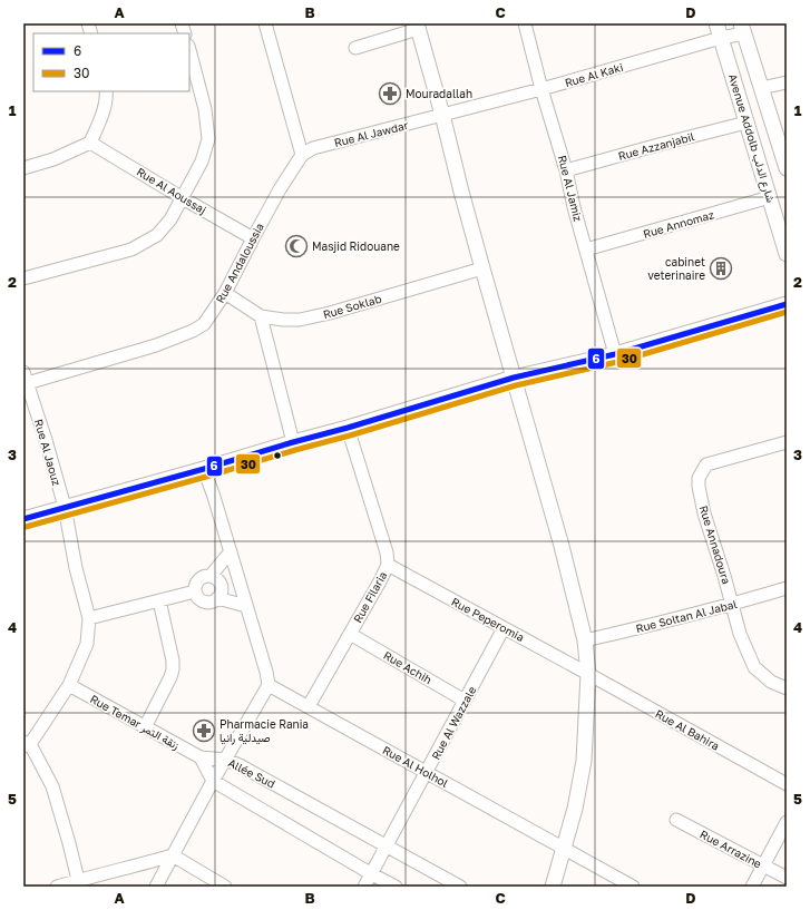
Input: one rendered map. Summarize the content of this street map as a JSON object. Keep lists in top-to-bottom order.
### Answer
{
  "streets": {
    "street": [
      "Rue Al Kaki",
      "Rue Al Jawdar",
      "Avenue Addolb شارع الدلب",
      "Rue Azzanjabil",
      "Rue Al Jamiz",
      "Rue Al Aoussaj",
      "Rue Annomaz",
      "Rue Andaloussia",
      "Rue Soklab",
      "Rue Al Jaouz",
      "Rue Annadoura",
      "Rue Filaria",
      "Rue Soltan Al Jabal",
      "Rue Peperomia",
      "Rue Achih",
      "Rue Temar زنقة التمر",
      "Rue Al Wazzale",
      "Rue Al Bahira",
      "Rue Al Holhol",
      "Allée Sud",
      "Rue Arrazine"
    ]
  },
  "crossings": [
    ["Rue Al Kaki", "Rue Al Jawdar"],
    ["Rue Al Kaki", "Avenue Addolb شارع الدلب"],
    ["Rue Al Kaki", "Rue Al Jamiz"],
    ["Rue Al Jawdar", "Rue Andaloussia"],
    ["Avenue Addolb شارع الدلب", "Rue Azzanjabil"],
    ["Avenue Addolb شارع الدلب", "Rue Annomaz"],
    ["Rue Azzanjabil", "Rue Al Jamiz"],
    ["Rue Al Jamiz", "Rue Annomaz"],
    ["Rue Al Aoussaj", "Rue Andaloussia"],
    ["Rue Andaloussia", "Rue Soklab"],
    ["Rue Andaloussia", "Rue Al Jaouz"],
    ["Rue Al Jaouz", "Rue Temar زنقة التمر"],
    ["Rue Annadoura", "Rue Soltan Al Jabal"],
    ["Rue Filaria", "Rue Peperomia"],
    ["Rue Filaria", "Rue Achih"],
    ["Rue Filaria", "Rue Al Holhol"],
    ["Rue Peperomia", "Rue Al Wazzale"],
    ["Rue Peperomia", "Rue Al Bahira"],
    ["Rue Achih", "Rue Al Wazzale"],
    ["Rue Temar زنقة التمر", "Allée Sud"],
    ["Rue Al Wazzale", "Rue Al Holhol"],
    ["Rue Al Wazzale", "Allée Sud"]
  ],
  "places": {
    "pharmacy": ["Mouradallah", "Pharmacie Rania صيدلية رانيا"],
    "mosque": ["Masjid Ridouane"],
    "building": ["cabinet veterinaire"]
  },
  "lines": ["transit line 6", "transit line 30"],
  "legend": ["6", "30"],
  "grid": {
    "columns": [
      "A",
      "B",
      "C",
      "D"
    ],
    "rows": [
      "1",
      "2",
      "3",
      "4",
      "5"
    ]
  }
}
